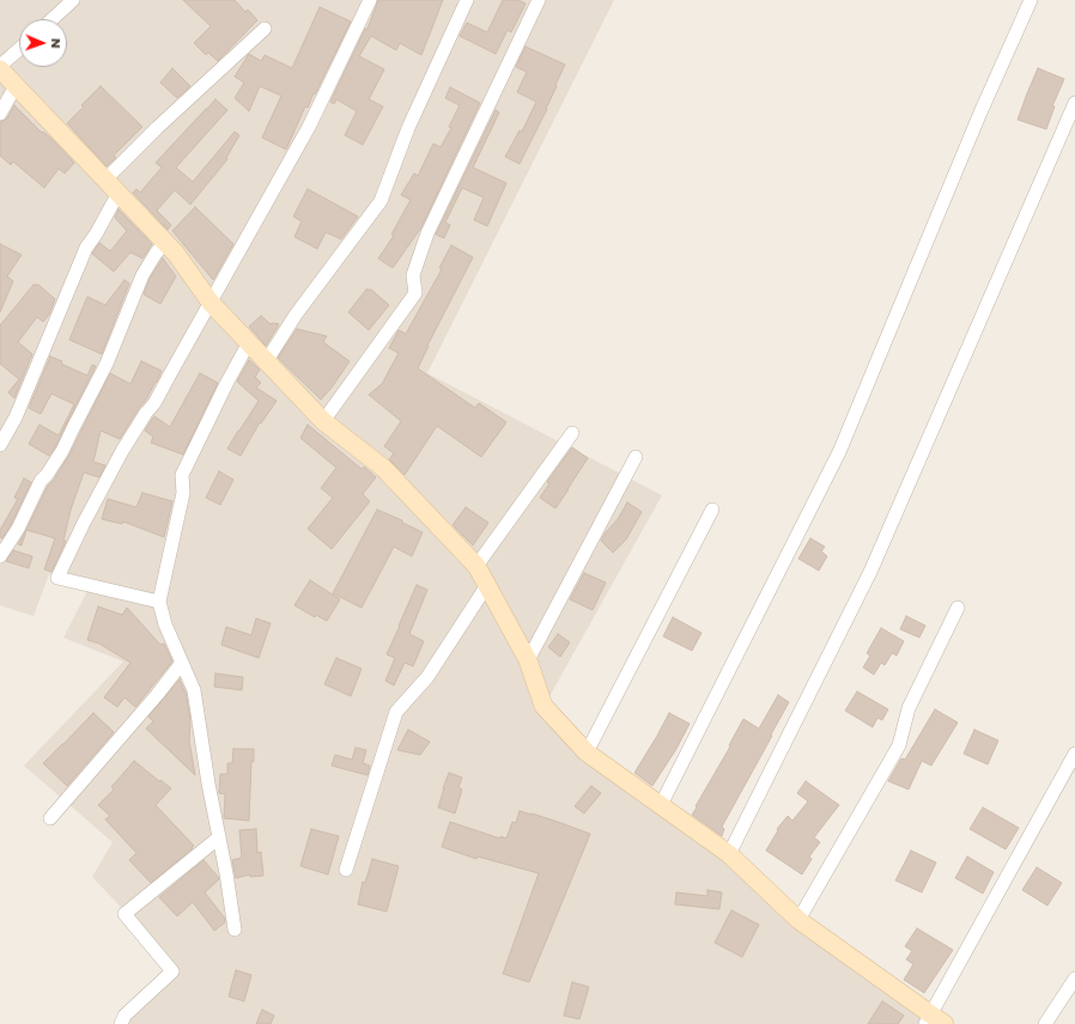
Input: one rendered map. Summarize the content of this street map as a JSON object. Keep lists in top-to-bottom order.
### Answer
{
  "north": "right"
}
